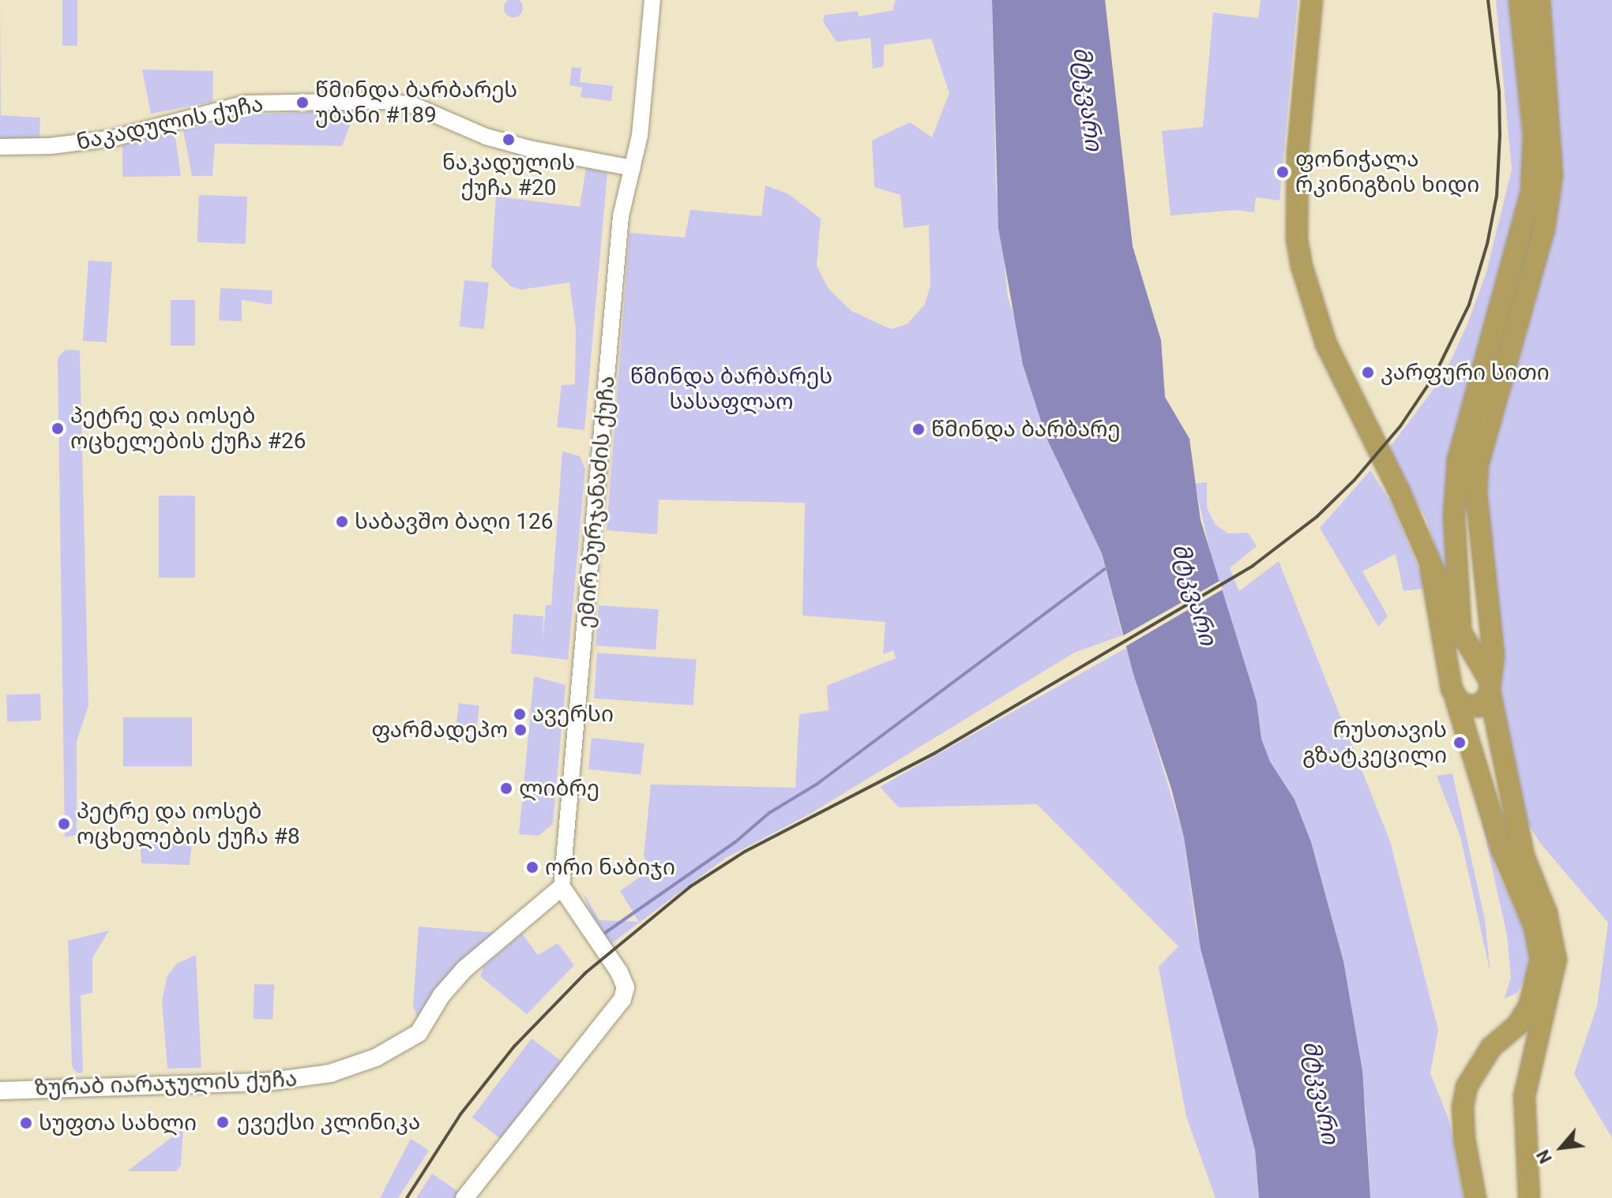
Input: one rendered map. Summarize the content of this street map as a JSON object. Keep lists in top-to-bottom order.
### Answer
{
  "streets": {
    "main road": ["ზურაბ იარაჯულის ქუჩა"],
    "street": ["ნაკადულის ქუჩა", "ემირ ბურჯანაძის ქუჩა"]
  },
  "crossings": [
    ["ნაკადულის ქუჩა", "ემირ ბურჯანაძის ქუჩა"],
    ["ემირ ბურჯანაძის ქუჩა", "ზურაბ იარაჯულის ქუჩა"]
  ],
  "water": ["მტკვარი"],
  "parks": ["წმინდა ბარბარეს სასაფლაო"],
  "places": [
    "წმინდა ბარბარეს უბანი #189",
    "ნაკადულის ქუჩა #20",
    "ფონიჭალა რკინიგზის ხიდი",
    "კარფური სითი",
    "პეტრე და იოსებ ოცხელების ქუჩა #26",
    "წმინდა ბარბარე",
    "საბავშო ბაღი 126",
    "ავერსი",
    "ფარმადეპო",
    "რუსთავის გზატკეცილი",
    "ლიბრე",
    "პეტრე და იოსებ ოცხელების ქუჩა #8",
    "ორი ნაბიჯი",
    "ევექსი კლინიკა",
    "სუფთა სახლი"
  ],
  "north": "bottom left"
}
